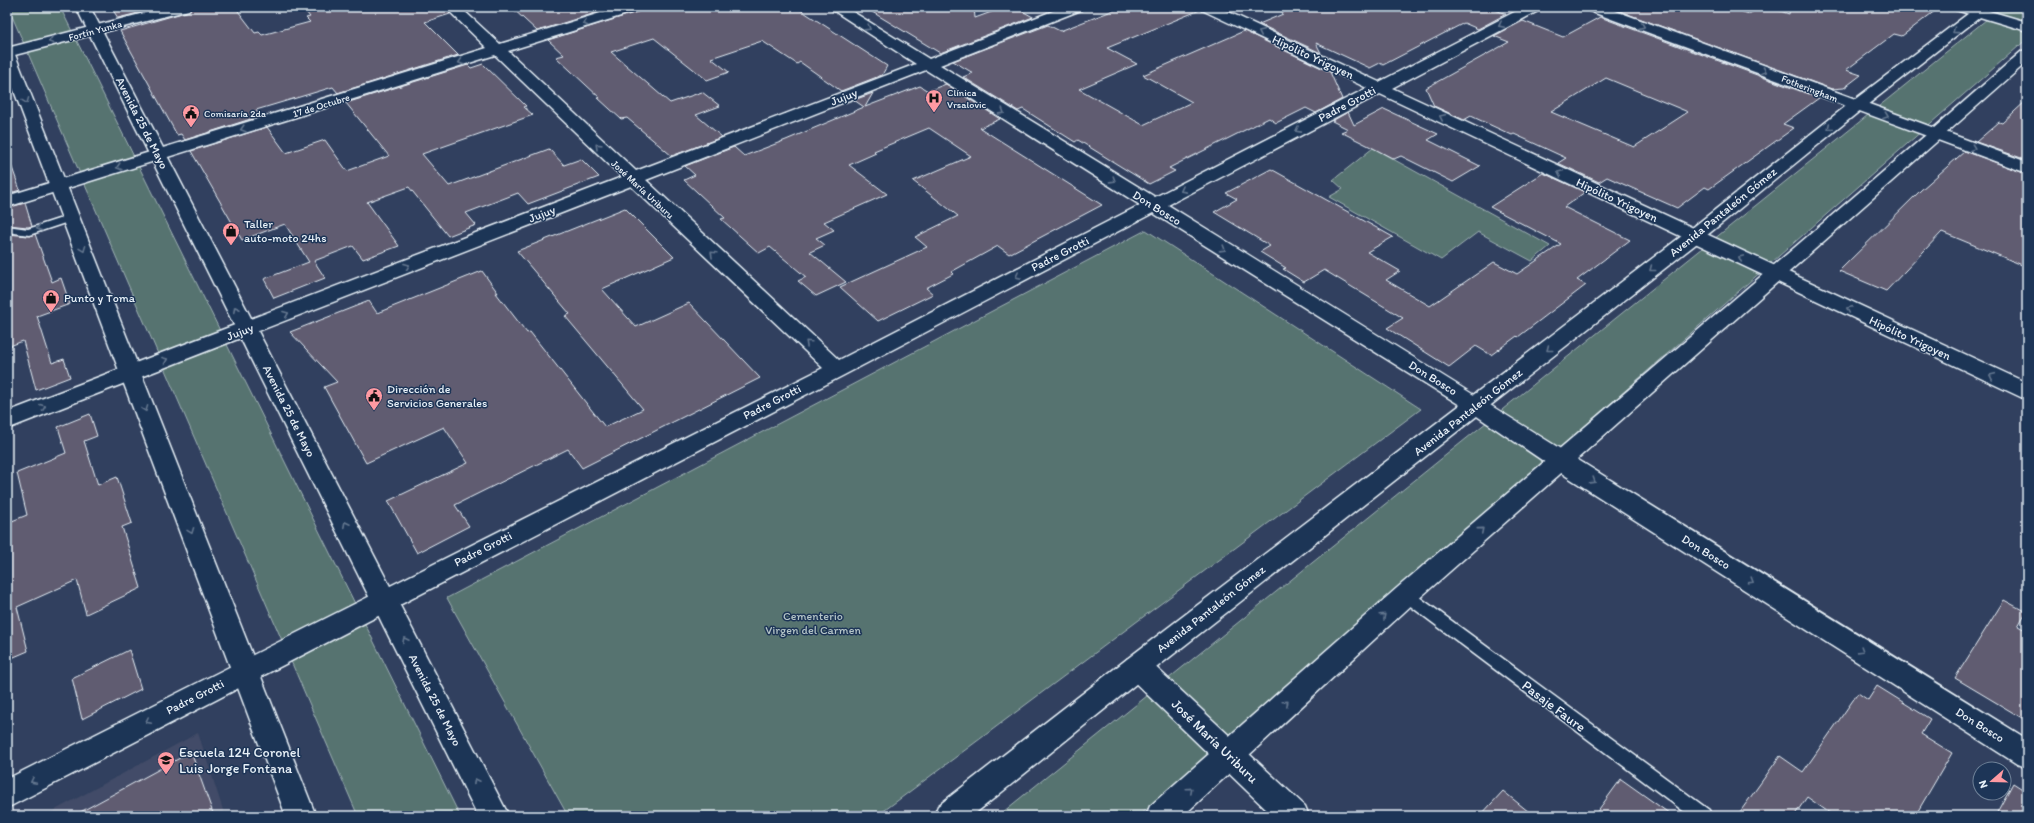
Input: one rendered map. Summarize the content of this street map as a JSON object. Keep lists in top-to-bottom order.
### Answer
{
  "streets": {
    "street": [
      "Fortín Yunka",
      "Hipólito Yrigoyen",
      "Fotheringham",
      "Jujuy",
      "Padre Grotti",
      "17 de Octubre",
      "Avenida 25 de Mayo",
      "José María Uriburu",
      "Don Bosco",
      "Avenida Pantaleón Gómez"
    ],
    "lane": ["Pasaje Faure"]
  },
  "crossings": [
    ["Fortín Yunka", "Avenida 25 de Mayo"],
    ["Hipólito Yrigoyen", "Padre Grotti"],
    ["Hipólito Yrigoyen", "Avenida Pantaleón Gómez"],
    ["Fotheringham", "Avenida Pantaleón Gómez"],
    ["Jujuy", "Avenida 25 de Mayo"],
    ["Jujuy", "José María Uriburu"],
    ["Jujuy", "Don Bosco"],
    ["Padre Grotti", "Avenida 25 de Mayo"],
    ["Padre Grotti", "José María Uriburu"],
    ["Padre Grotti", "Don Bosco"],
    ["17 de Octubre", "Avenida 25 de Mayo"],
    ["17 de Octubre", "José María Uriburu"],
    ["José María Uriburu", "Avenida Pantaleón Gómez"],
    ["Don Bosco", "Avenida Pantaleón Gómez"]
  ],
  "one_way": [
    "Fortín Yunka",
    "Hipólito Yrigoyen",
    "Fotheringham",
    "Jujuy",
    "Padre Grotti",
    "17 de Octubre",
    "José María Uriburu",
    "Don Bosco"
  ],
  "parks": ["Cementerio Virgen del Carmen"],
  "places": {
    "hospital": ["Clínica Vrsalovic"],
    "public building": ["Comisaría 2da", "Dirección de Servicios Generales"],
    "shop": ["Taller auto-moto 24hs", "Punto y Toma"],
    "school or university": ["Escuela 124 Coronel Luis Jorge Fontana"]
  },
  "north": "left"
}
